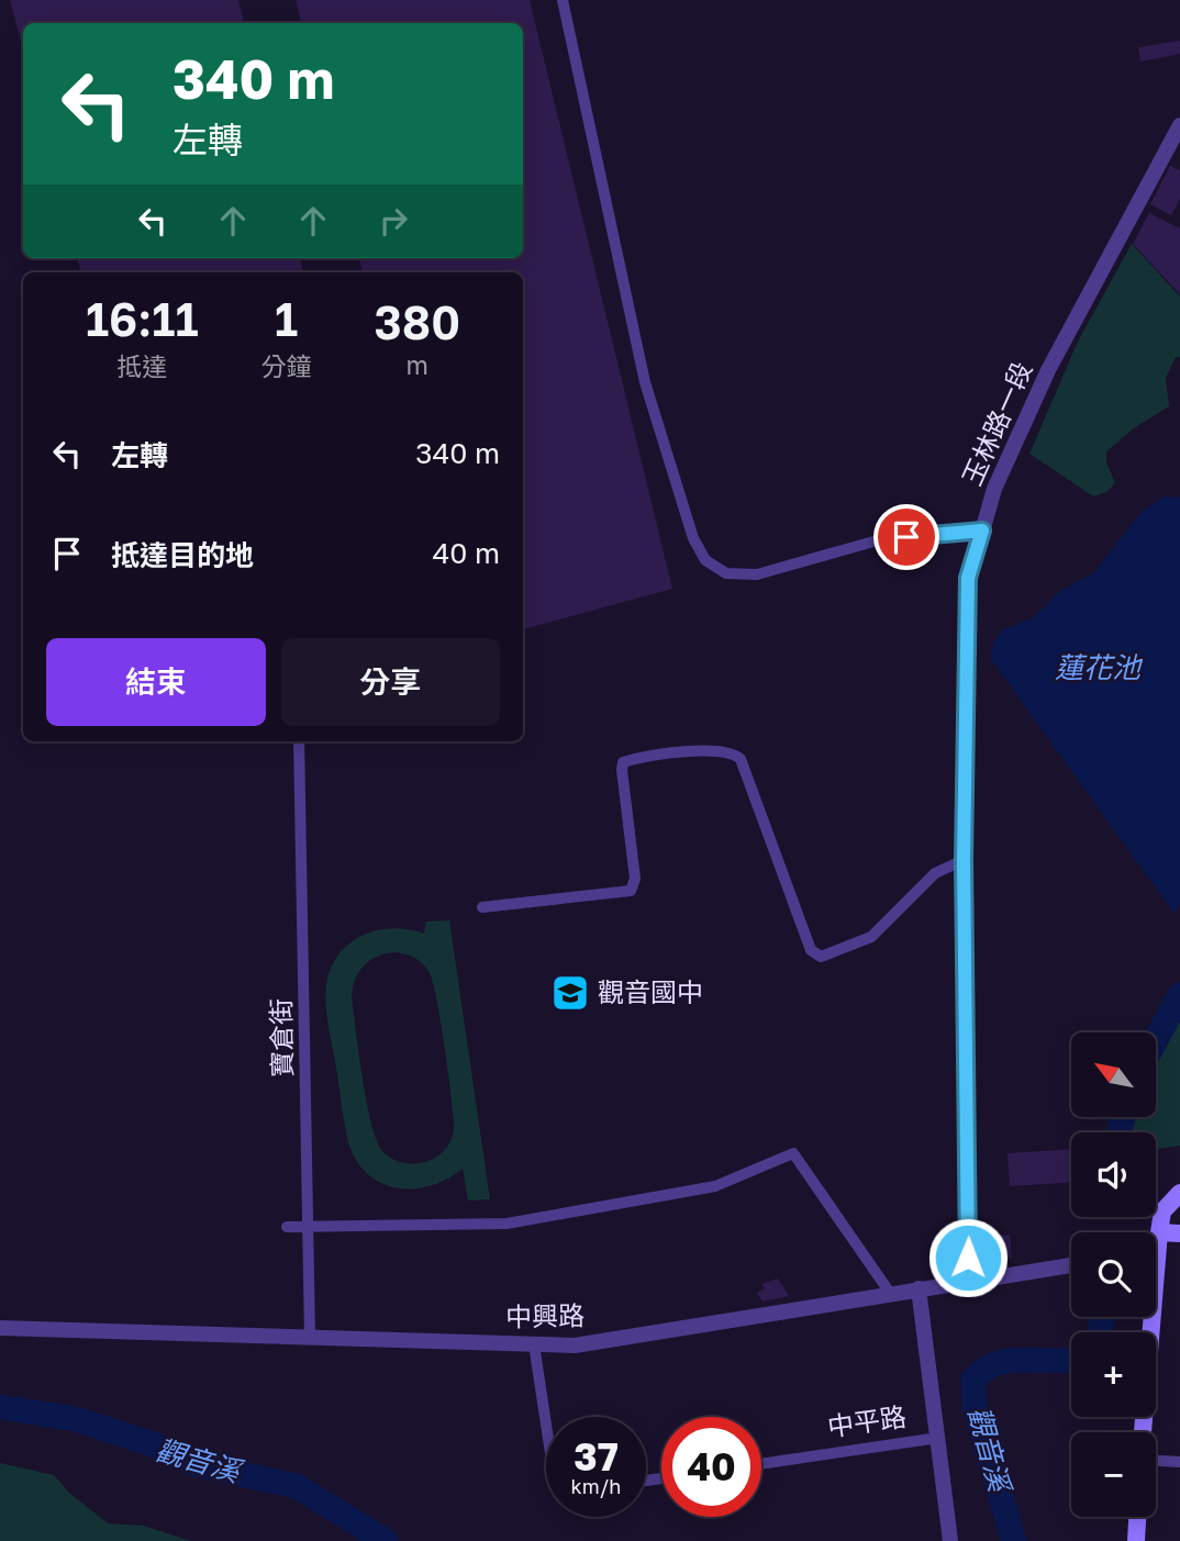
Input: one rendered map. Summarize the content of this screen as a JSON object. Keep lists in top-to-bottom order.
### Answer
{
  "streets": {
    "street": [
      "玉林路一段",
      "寶倉街",
      "中興路",
      "中平路"
    ]
  },
  "crossings": [
    ["玉林路一段", "中興路"],
    ["寶倉街", "中興路"],
    ["中興路", "中平路"]
  ],
  "water": ["蓮花池", "觀音溪"],
  "places": {
    "school or university": ["觀音國中"]
  },
  "north": "top left",
  "page": {
    "turn": ["340 m", "左轉"],
    "eta": [
      "16:11",
      "抵達",
      "1",
      "分鐘",
      "380",
      "m"
    ],
    "list": [
      {
        "name": "左轉",
        "value": "340 m"
      },
      {
        "name": "抵達目的地",
        "value": "40 m"
      }
    ],
    "buttons": ["結束", "分享"],
    "map_buttons": ["+", "−"],
    "speed": "37 km/h",
    "limit": "40"
  }
}
